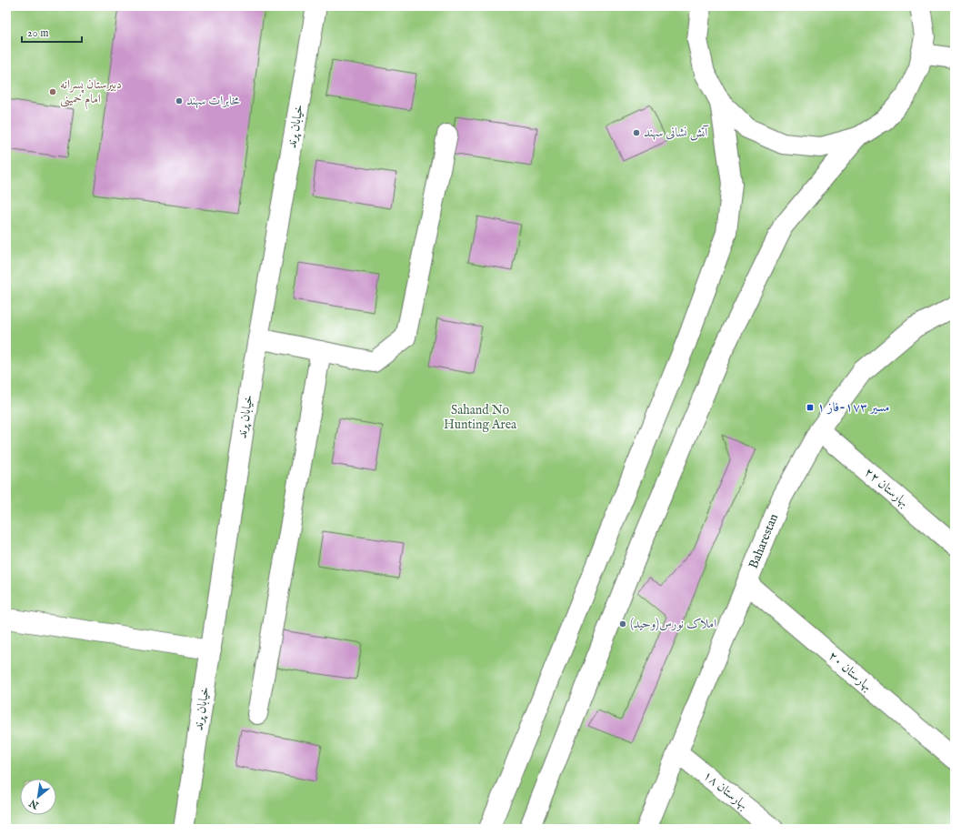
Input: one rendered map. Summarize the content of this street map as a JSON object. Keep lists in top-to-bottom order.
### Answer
{
  "streets": {
    "street": [
      "خیابان پرند",
      "بهارستان ۲۲",
      "Baharestan",
      "بهارستان ۲۰",
      "بهارستان ۱۸"
    ]
  },
  "crossings": [
    ["بهارستان ۲۲", "Baharestan"],
    ["Baharestan", "بهارستان ۲۰"],
    ["Baharestan", "بهارستان ۱۸"]
  ],
  "parks": ["Sahand No Hunting Area"],
  "places": {
    "other": [
      "دبیرستان پسرانه امام خمینی",
      "مخابرات سهند",
      "آتش نشانی سهند",
      "املاک نورس(وحید)"
    ],
    "transit": ["مسیر ۱۷۳-فاز ۱"]
  },
  "scale_bar": "20 m",
  "north": "bottom left"
}
